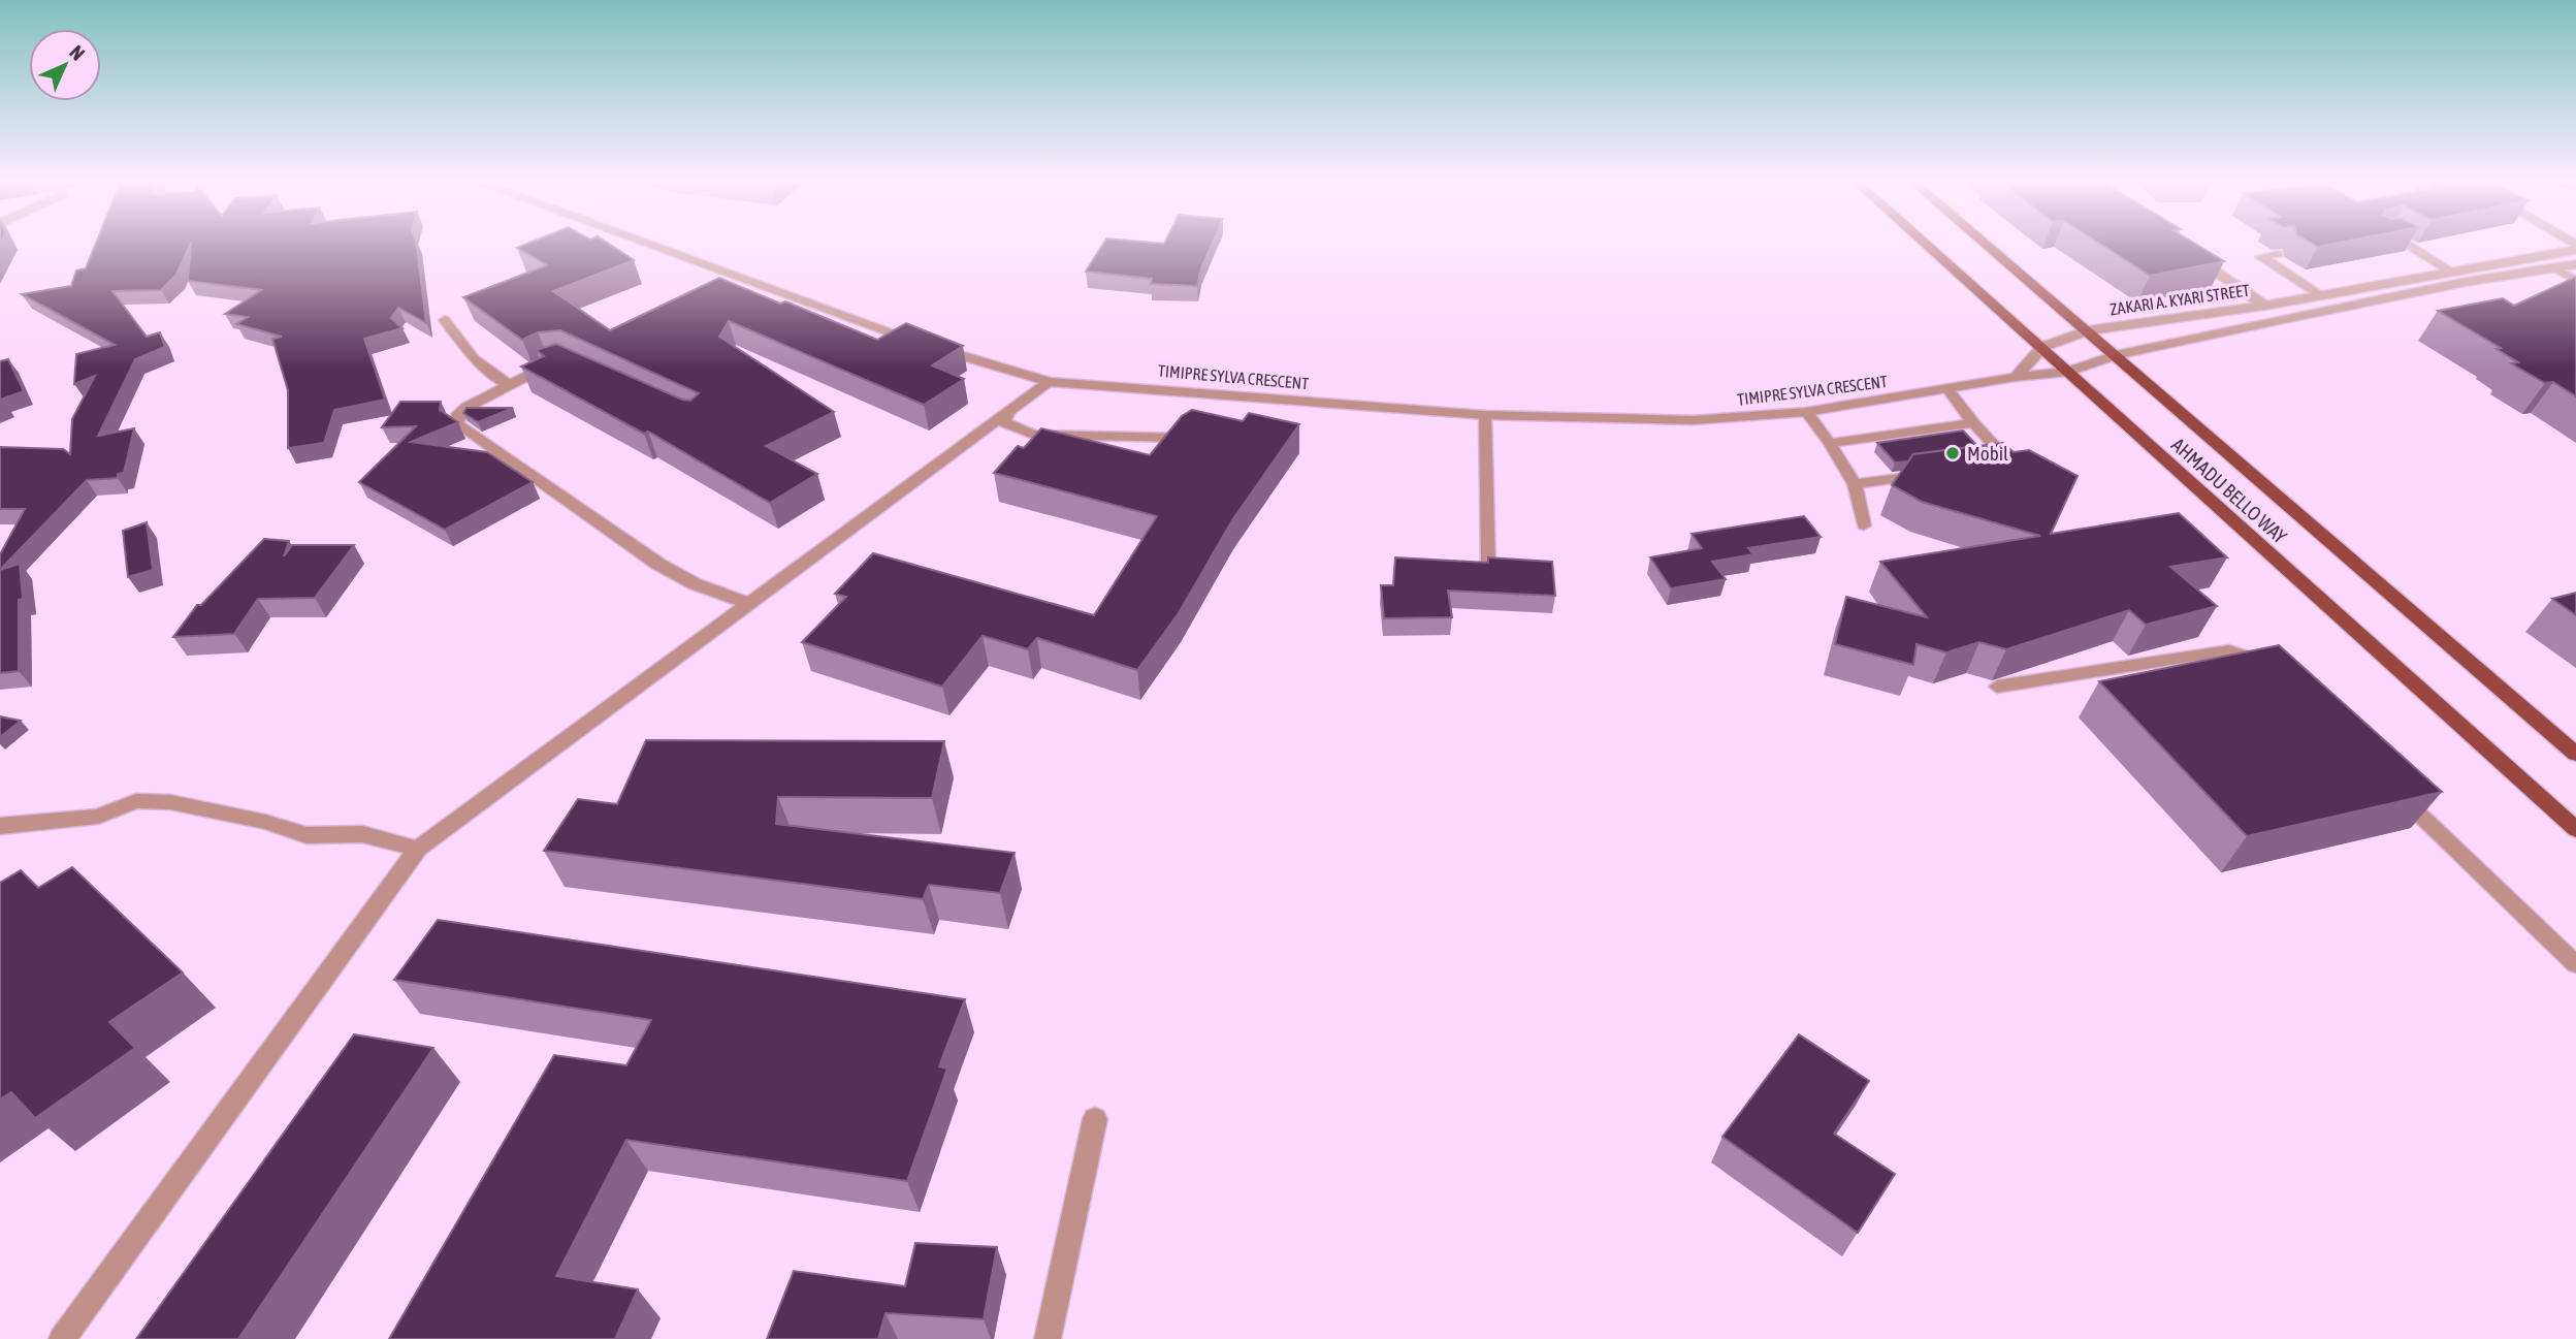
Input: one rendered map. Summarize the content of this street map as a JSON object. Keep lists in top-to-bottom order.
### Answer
{
  "streets": {
    "main road": ["AHMADU BELLO WAY"],
    "street": ["ZAKARI A. KYARI STREET", "TIMIPRE SYLVA CRESCENT"]
  },
  "crossings": [
    ["ZAKARI A. KYARI STREET", "TIMIPRE SYLVA CRESCENT"],
    ["ZAKARI A. KYARI STREET", "AHMADU BELLO WAY"],
    ["TIMIPRE SYLVA CRESCENT", "AHMADU BELLO WAY"]
  ],
  "places": ["Mobil"],
  "north": "top right"
}
